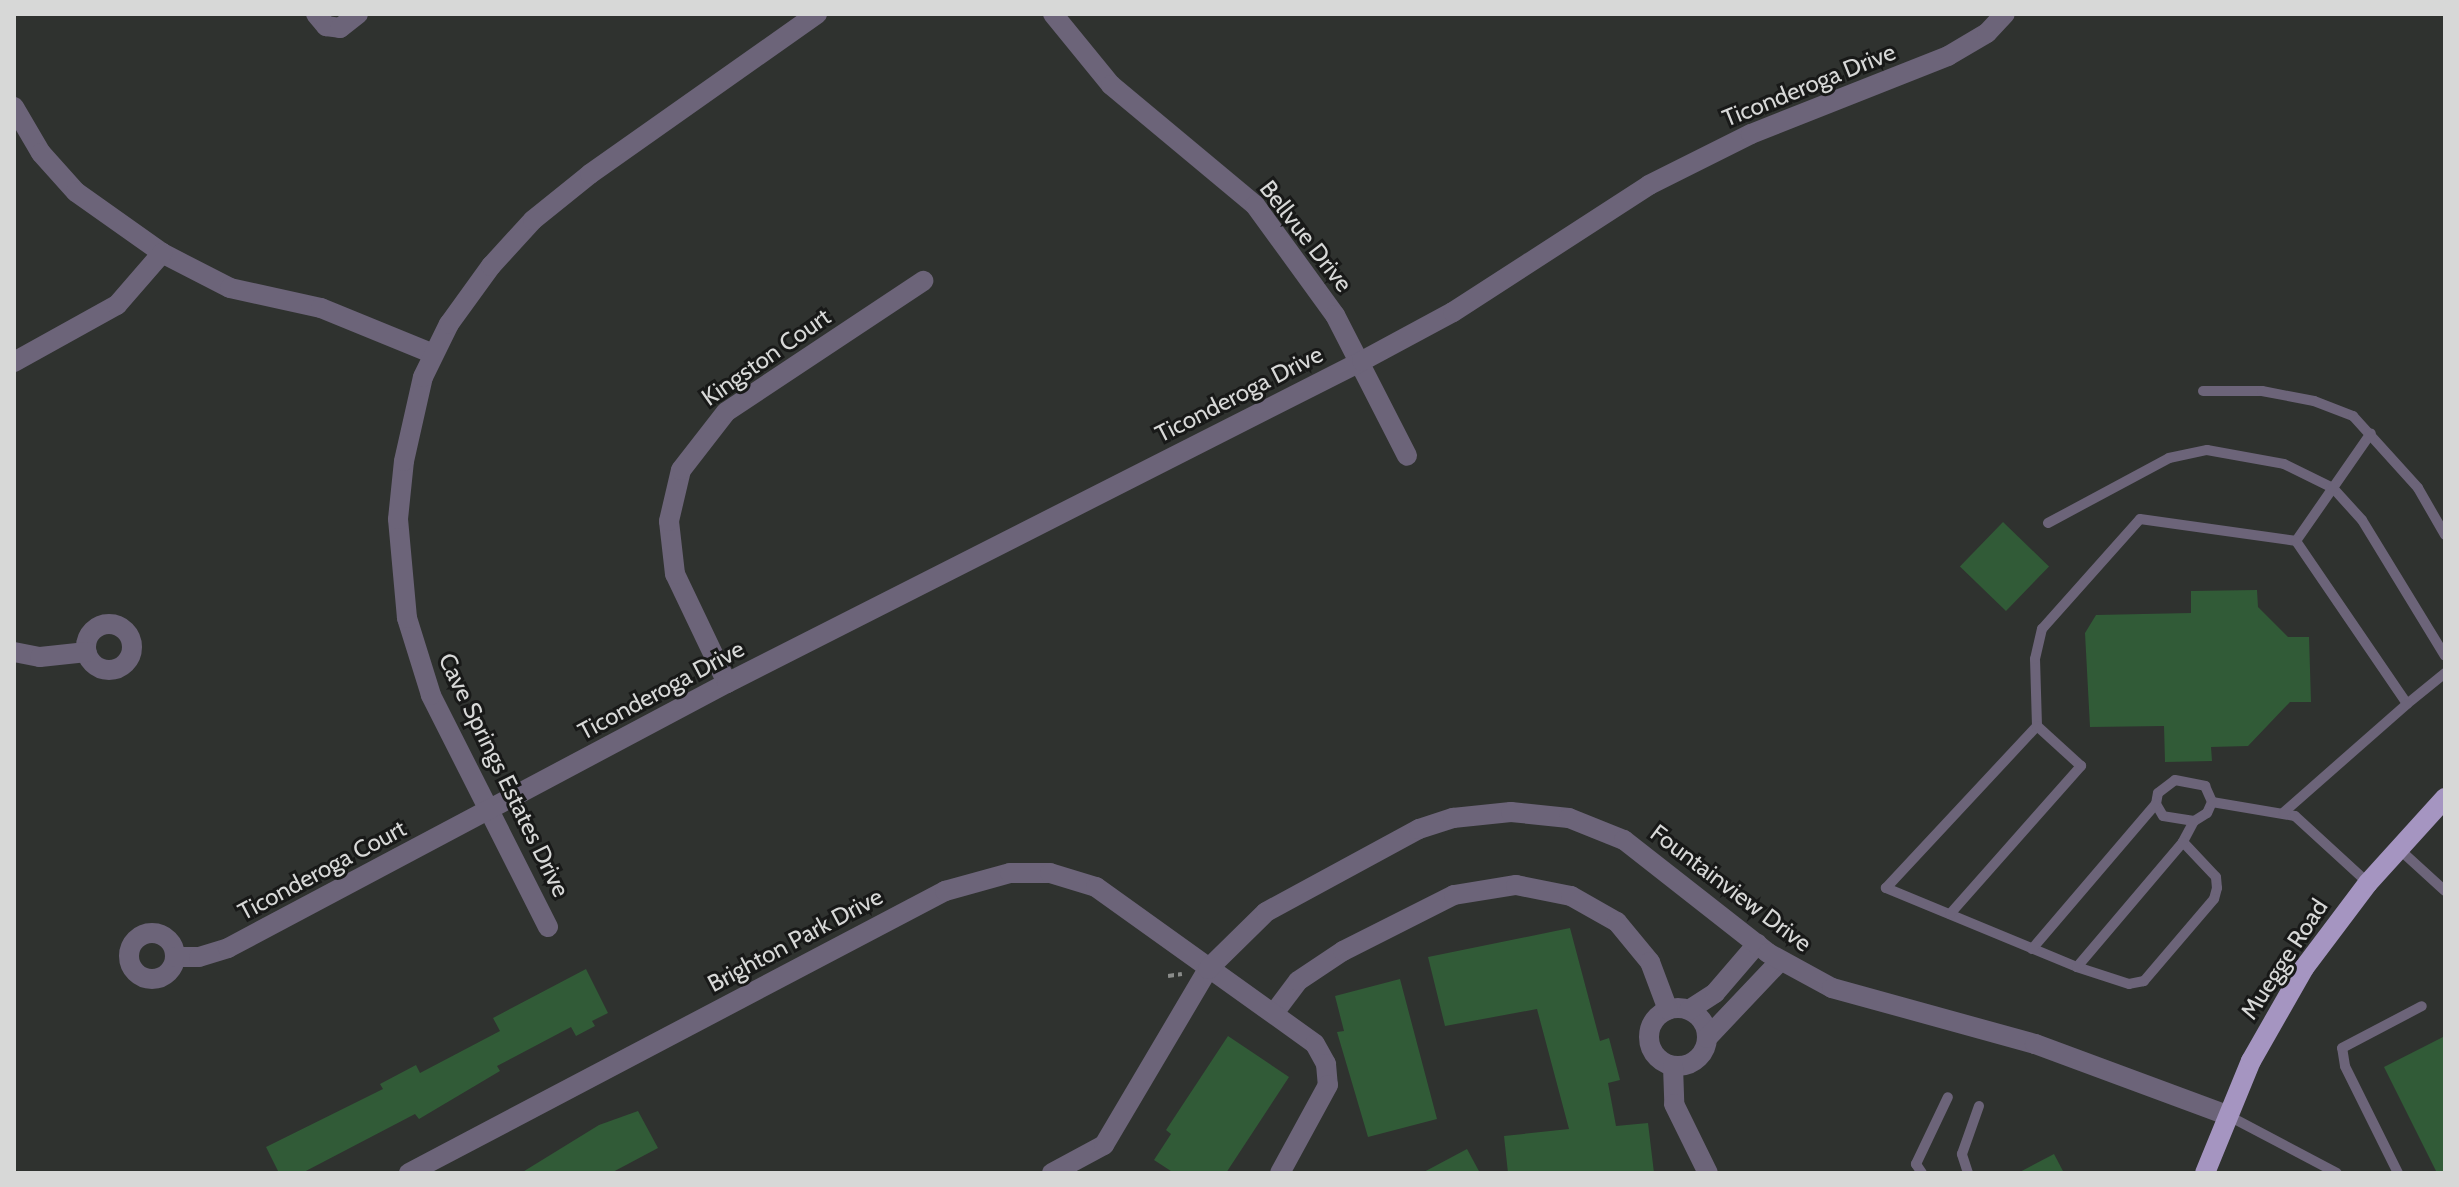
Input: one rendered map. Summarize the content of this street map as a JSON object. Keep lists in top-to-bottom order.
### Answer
{
  "streets": {
    "main road": ["Muegge Road"],
    "street": [
      "Ticonderoga Drive",
      "Bellvue Drive",
      "Kingston Court",
      "Cave Springs Estates Drive",
      "Ticonderoga Court",
      "Fountainview Drive",
      "Brighton Park Drive"
    ]
  },
  "crossings": [
    ["Ticonderoga Drive", "Bellvue Drive"],
    ["Ticonderoga Drive", "Kingston Court"],
    ["Ticonderoga Drive", "Cave Springs Estates Drive"],
    ["Ticonderoga Drive", "Ticonderoga Court"],
    ["Cave Springs Estates Drive", "Ticonderoga Court"],
    ["Fountainview Drive", "Brighton Park Drive"],
    ["Fountainview Drive", "Muegge Road"]
  ]
}
